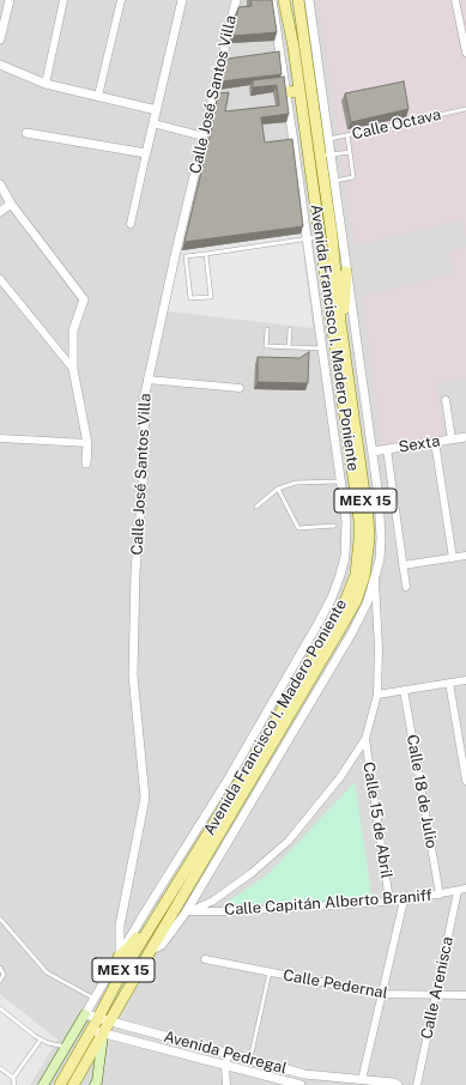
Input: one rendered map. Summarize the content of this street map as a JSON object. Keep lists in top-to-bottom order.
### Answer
{
  "streets": {
    "main road": ["Avenida Francisco I. Madero Poniente", "MEX 15"],
    "street": [
      "Calle José Santos Villa",
      "Sexta",
      "Calle 18 de Julio",
      "Calle 15 de Abril",
      "Calle Capitán Alberto Braniff",
      "Calle Pedernal",
      "Calle Arenisca",
      "Avenida Pedregal"
    ],
    "lane": ["Calle Octava"]
  },
  "crossings": [
    ["Calle Octava", "Avenida Francisco I. Madero Poniente"],
    ["Avenida Francisco I. Madero Poniente", "Sexta"],
    ["Avenida Francisco I. Madero Poniente", "Calle Capitán Alberto Braniff"],
    ["Avenida Francisco I. Madero Poniente", "Avenida Pedregal"],
    ["Calle 18 de Julio", "Calle Capitán Alberto Braniff"],
    ["Calle 15 de Abril", "Calle Capitán Alberto Braniff"],
    ["Calle Capitán Alberto Braniff", "Calle Arenisca"],
    ["Calle Pedernal", "Calle Arenisca"]
  ]
}
